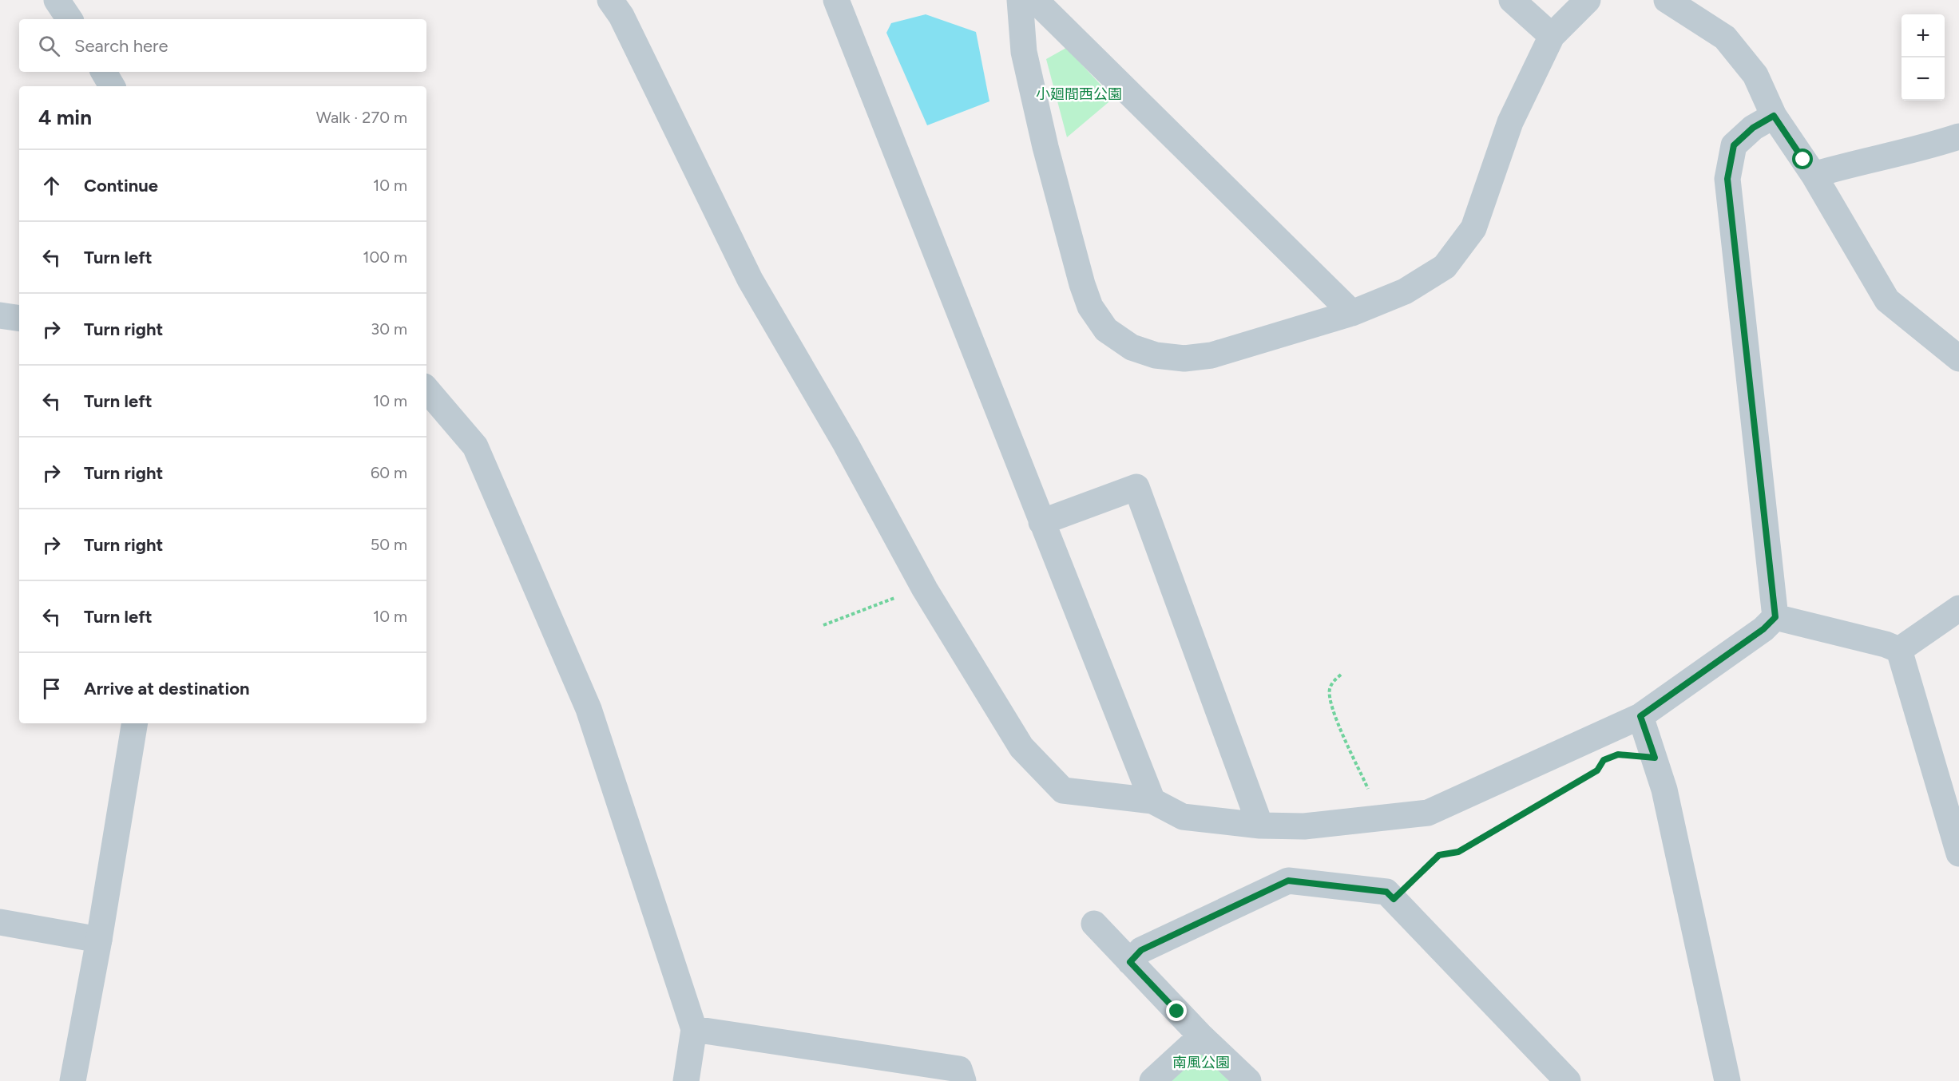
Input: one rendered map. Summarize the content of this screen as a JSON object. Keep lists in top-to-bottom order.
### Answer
{
  "parks": ["小廻間西公園", "南風公園"],
  "page": {
    "map_buttons": ["+", "−"],
    "search": "Search here",
    "heading": ["4 min", "Walk · 270 m"],
    "list": [
      ["Continue", "10 m"],
      ["Turn left", "100 m"],
      ["Turn right", "30 m"],
      ["Turn left", "10 m"],
      ["Turn right", "60 m"],
      ["Turn right", "50 m"],
      ["Turn left", "10 m"],
      "Arrive at destination"
    ]
  }
}
